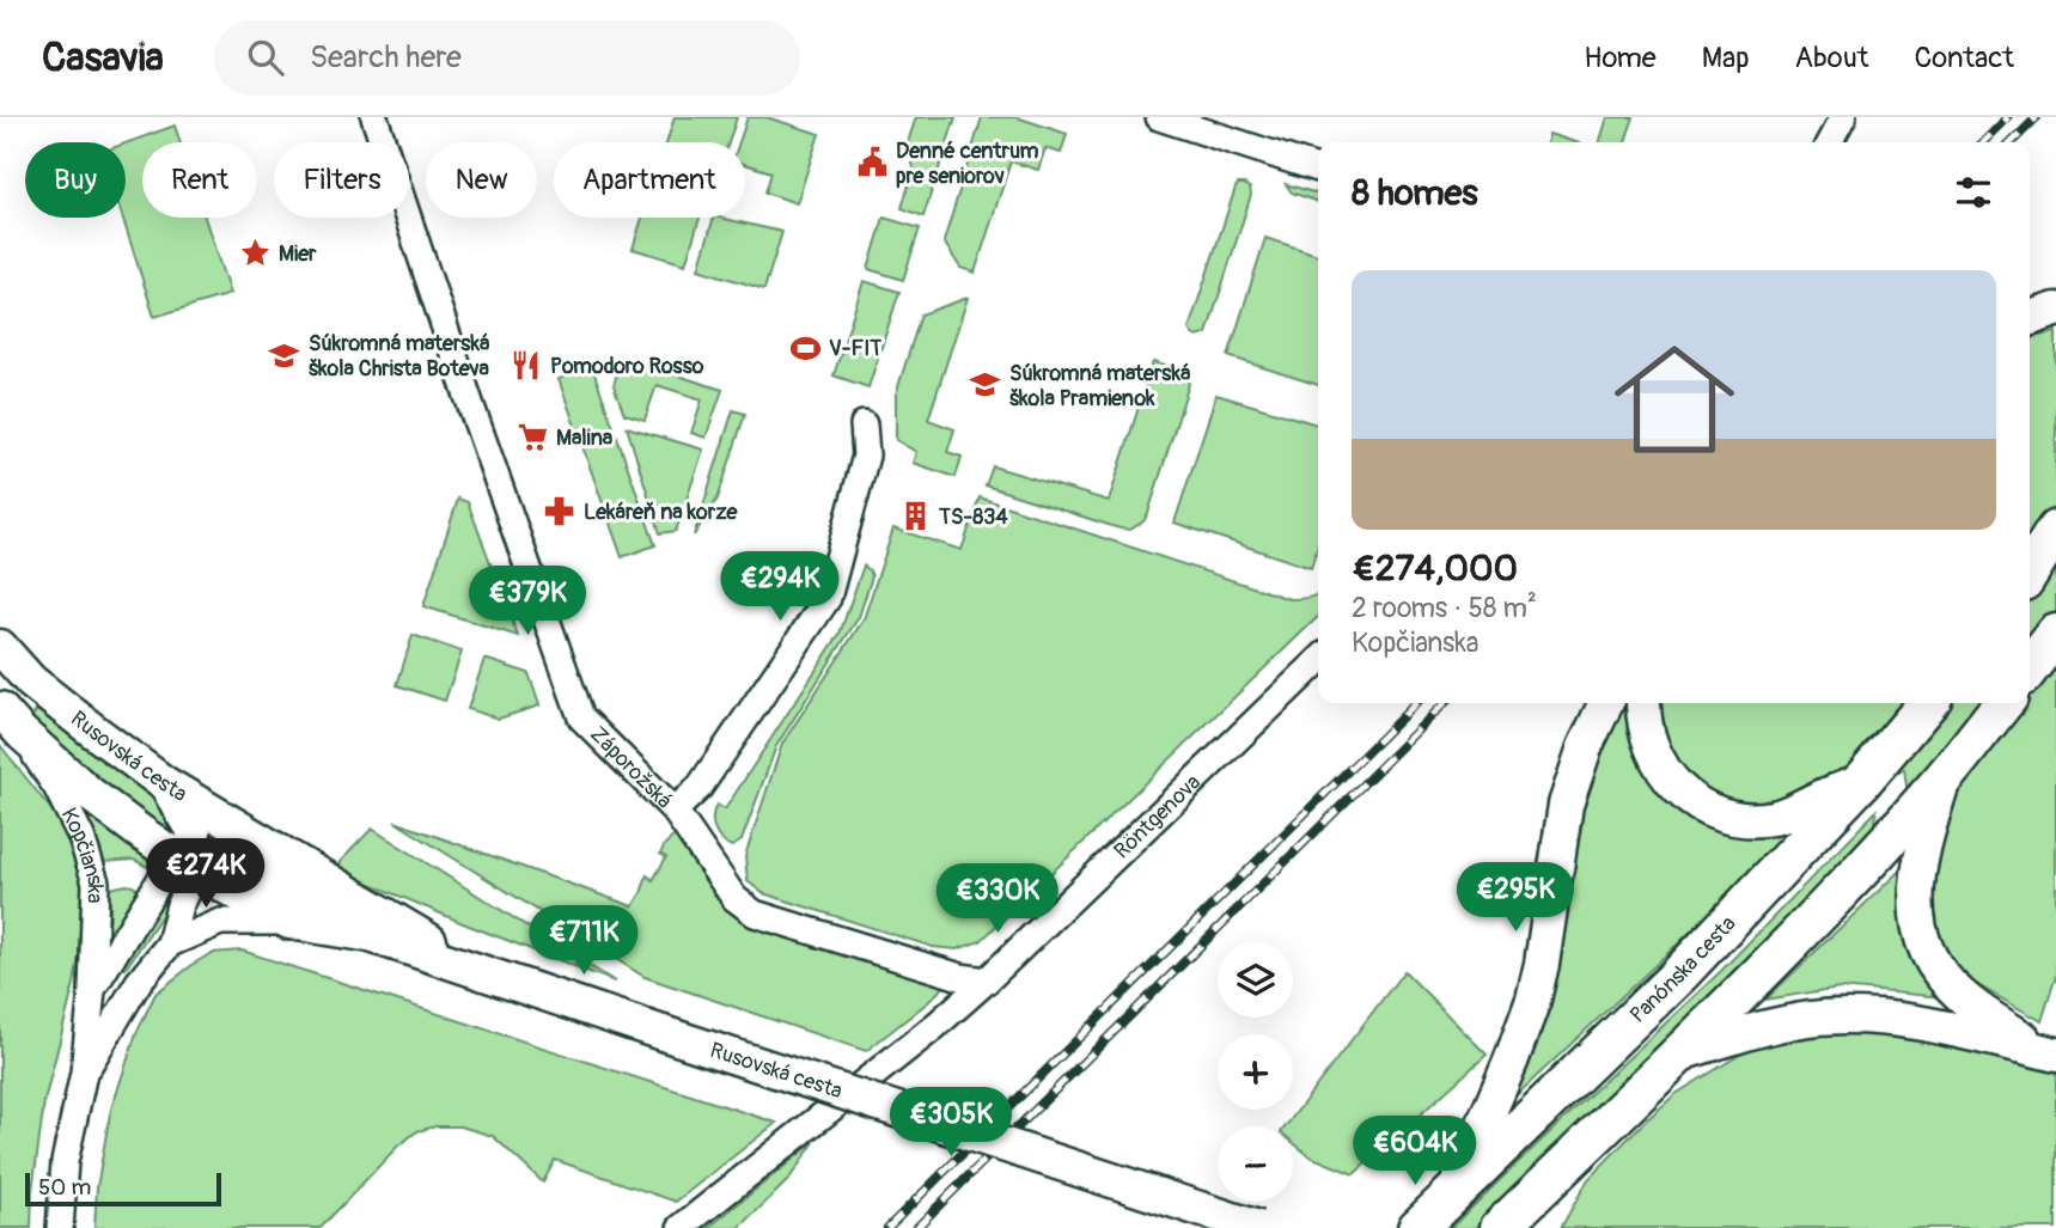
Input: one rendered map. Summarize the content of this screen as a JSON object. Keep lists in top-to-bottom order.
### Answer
{
  "streets": {
    "main road": ["Panónska cesta"],
    "street": [
      "Rusovská cesta",
      "Záporožská",
      "Röntgenova",
      "Kopčianska"
    ]
  },
  "crossings": [
    ["Rusovská cesta", "Kopčianska"]
  ],
  "places": {
    "public building": ["Denné centrum pre seniorov"],
    "place": ["Mier"],
    "sports": ["V-FIT"],
    "school or university": ["Súkromná materská škola Christa Boteva", "Súkromná materská škola Pramienok"],
    "restaurant": ["Pomodoro Rosso"],
    "supermarket": ["Malina"],
    "pharmacy": ["Lekáreň na korze"],
    "building": ["TS-834"]
  },
  "scale_bar": "50 m",
  "page": {
    "header": "Casavia",
    "search": "Search here",
    "nav": [
      "Home",
      "Map",
      "About",
      "Contact"
    ],
    "chip": [
      "Buy",
      "Rent",
      "Filters",
      "New",
      "Apartment"
    ],
    "heading": "8 homes",
    "list": [
      {
        "name": "€274,000",
        "note": "2 rooms · 58 m² · Kopčianska"
      }
    ],
    "price": [
      "€294K",
      "€379K",
      "€274K",
      "€295K",
      "€330K",
      "€711K",
      "€305K",
      "€604K"
    ],
    "map_buttons": ["+", "−"],
    "scale": "50 m"
  }
}
